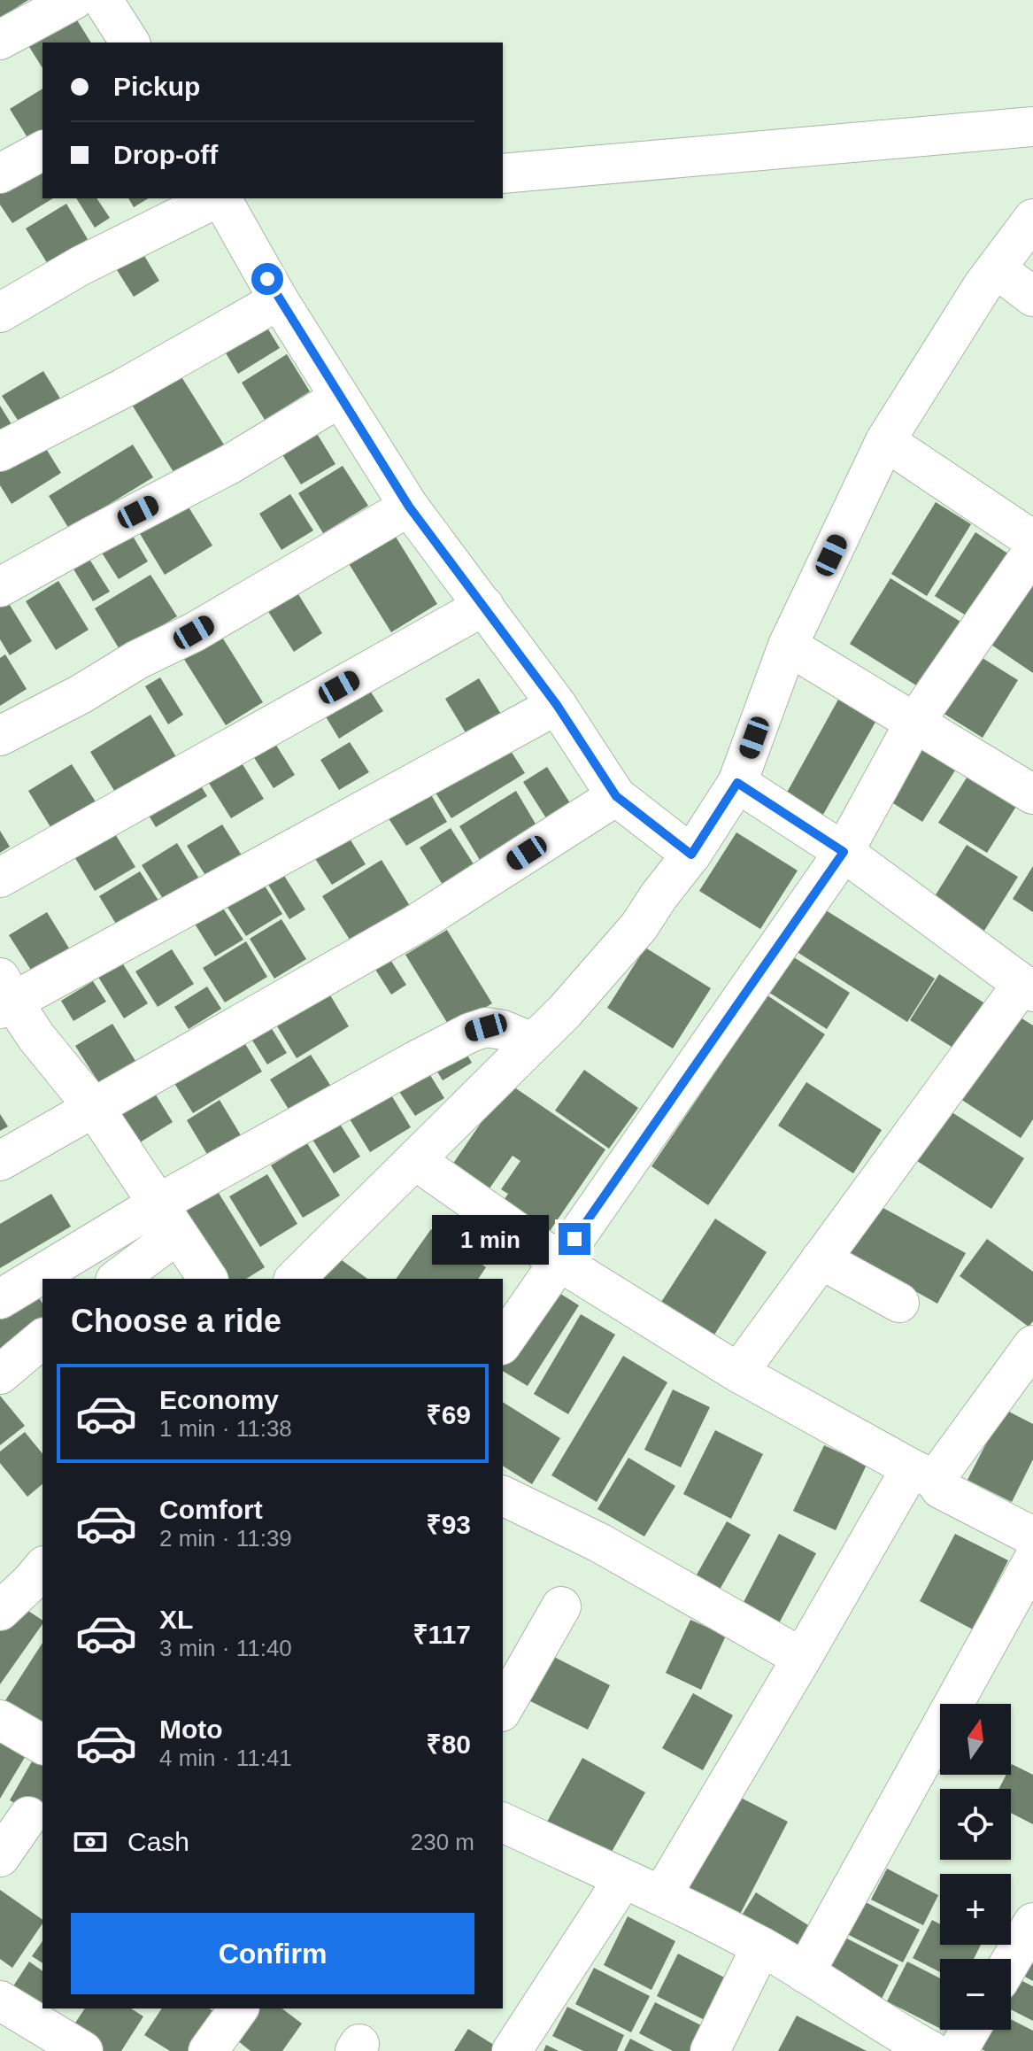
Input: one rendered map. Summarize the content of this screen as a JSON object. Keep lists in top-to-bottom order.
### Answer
{
  "north": "top",
  "page": {
    "banner": ["Pickup", "Drop-off"],
    "bubble": "1 min",
    "heading": "Choose a ride",
    "list": [
      {
        "name": "Economy",
        "note": "1 min · 11:38",
        "value": "₹69"
      },
      {
        "name": "Comfort",
        "note": "2 min · 11:39",
        "value": "₹93"
      },
      {
        "name": "XL",
        "note": "3 min · 11:40",
        "value": "₹117"
      },
      {
        "name": "Moto",
        "note": "4 min · 11:41",
        "value": "₹80"
      }
    ],
    "map_buttons": ["+", "−"],
    "pay": ["Cash", "230 m"],
    "buttons": "Confirm"
  }
}
